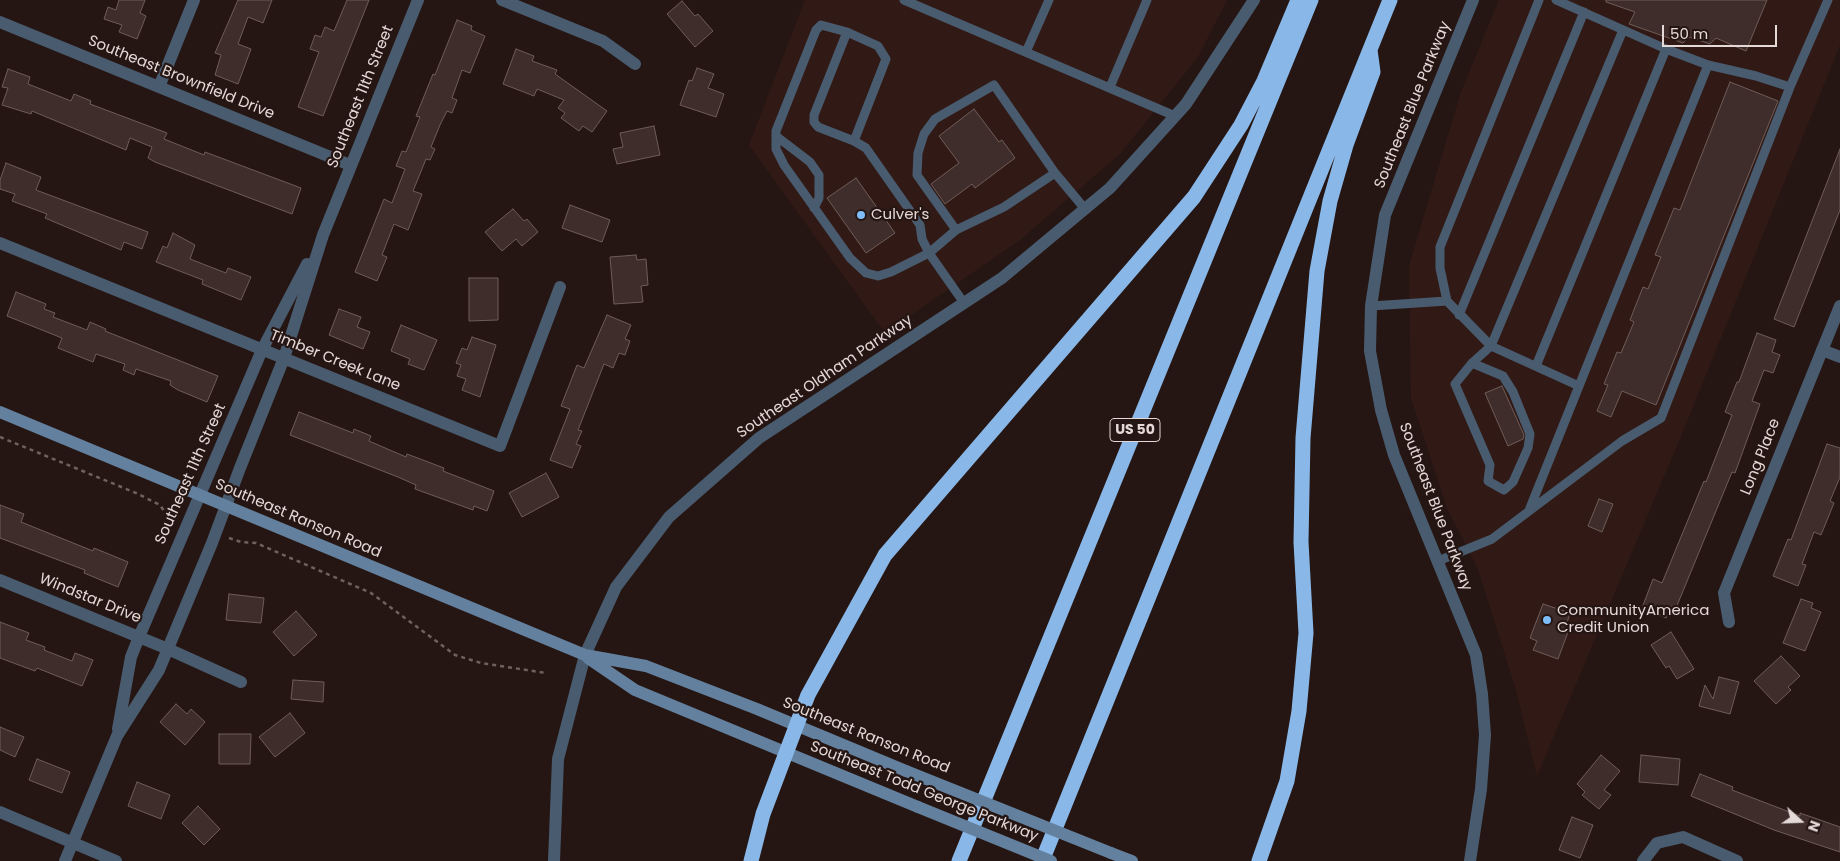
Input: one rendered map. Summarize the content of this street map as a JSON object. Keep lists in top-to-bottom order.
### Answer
{
  "streets": {
    "highway": ["US 50"],
    "main road": ["Southeast Ranson Road", "Southeast Todd George Parkway"],
    "street": [
      "Southeast Brownfield Drive",
      "Southeast 11th Street",
      "Southeast Blue Parkway",
      "Timber Creek Lane",
      "Southeast Oldham Parkway",
      "Long Place",
      "Windstar Drive"
    ]
  },
  "crossings": [
    ["Southeast Brownfield Drive", "Southeast 11th Street"],
    ["Southeast 11th Street", "Timber Creek Lane"],
    ["Southeast 11th Street", "Southeast Ranson Road"],
    ["Southeast 11th Street", "Windstar Drive"],
    ["Southeast Oldham Parkway", "Southeast Ranson Road"],
    ["Southeast Ranson Road", "Southeast Todd George Parkway"]
  ],
  "places": ["Culver's", "CommunityAmerica Credit Union"],
  "scale_bar": "50 m",
  "north": "right"
}
